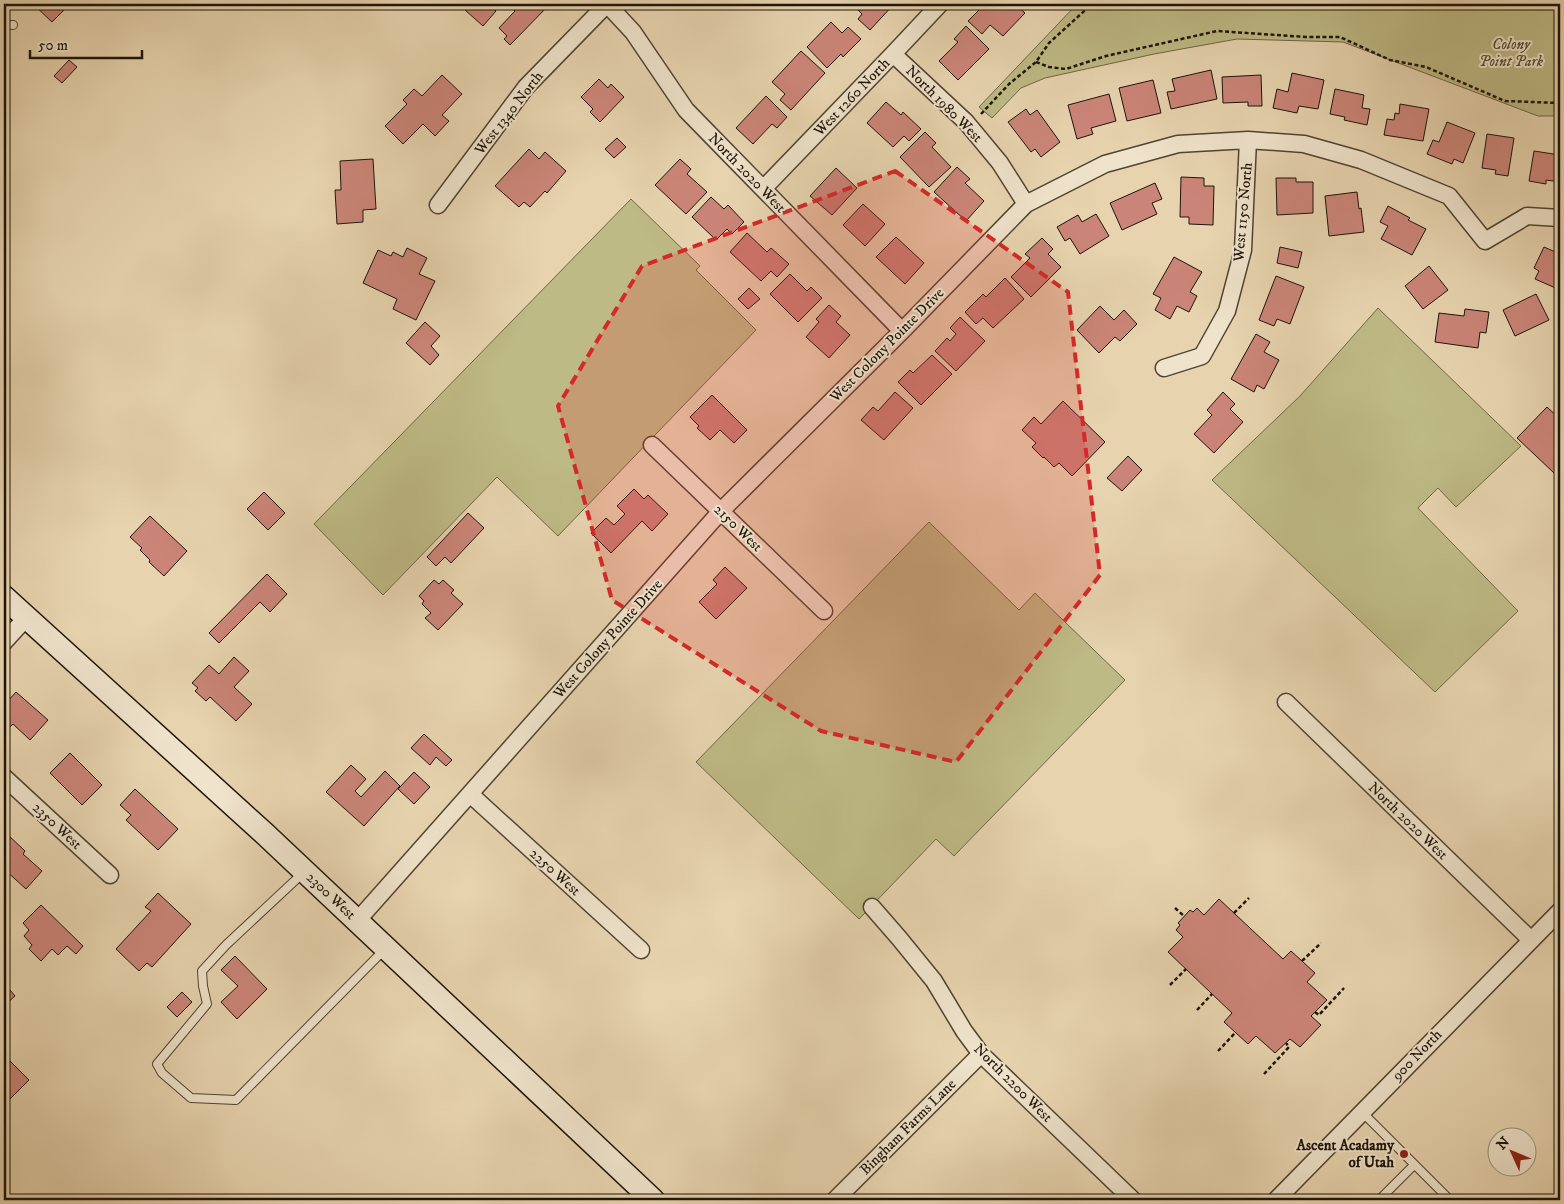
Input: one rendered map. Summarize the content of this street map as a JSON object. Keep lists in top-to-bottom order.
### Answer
{
  "streets": {
    "main road": ["2300 West"],
    "street": [
      "West 1260 North",
      "North 1980 West",
      "West 1340 North",
      "North 2020 West",
      "West 1150 North",
      "West Colony Pointe Drive",
      "2150 West",
      "2350 West",
      "2250 West",
      "900 North",
      "North 2200 West",
      "Bingham Farms Lane"
    ]
  },
  "crossings": [
    ["West 1260 North", "North 1980 West"],
    ["West 1260 North", "North 2020 West"],
    ["North 1980 West", "West Colony Pointe Drive"],
    ["West 1340 North", "North 2020 West"],
    ["North 2020 West", "West Colony Pointe Drive"],
    ["North 2020 West", "900 North"],
    ["West 1150 North", "West Colony Pointe Drive"],
    ["West Colony Pointe Drive", "2150 West"],
    ["West Colony Pointe Drive", "2250 West"],
    ["West Colony Pointe Drive", "2300 West"],
    ["North 2200 West", "Bingham Farms Lane"]
  ],
  "parks": ["Colony Point Park"],
  "places": ["Ascent Acadamy of Utah"],
  "scale_bar": "50 m",
  "north": "top left"
}
